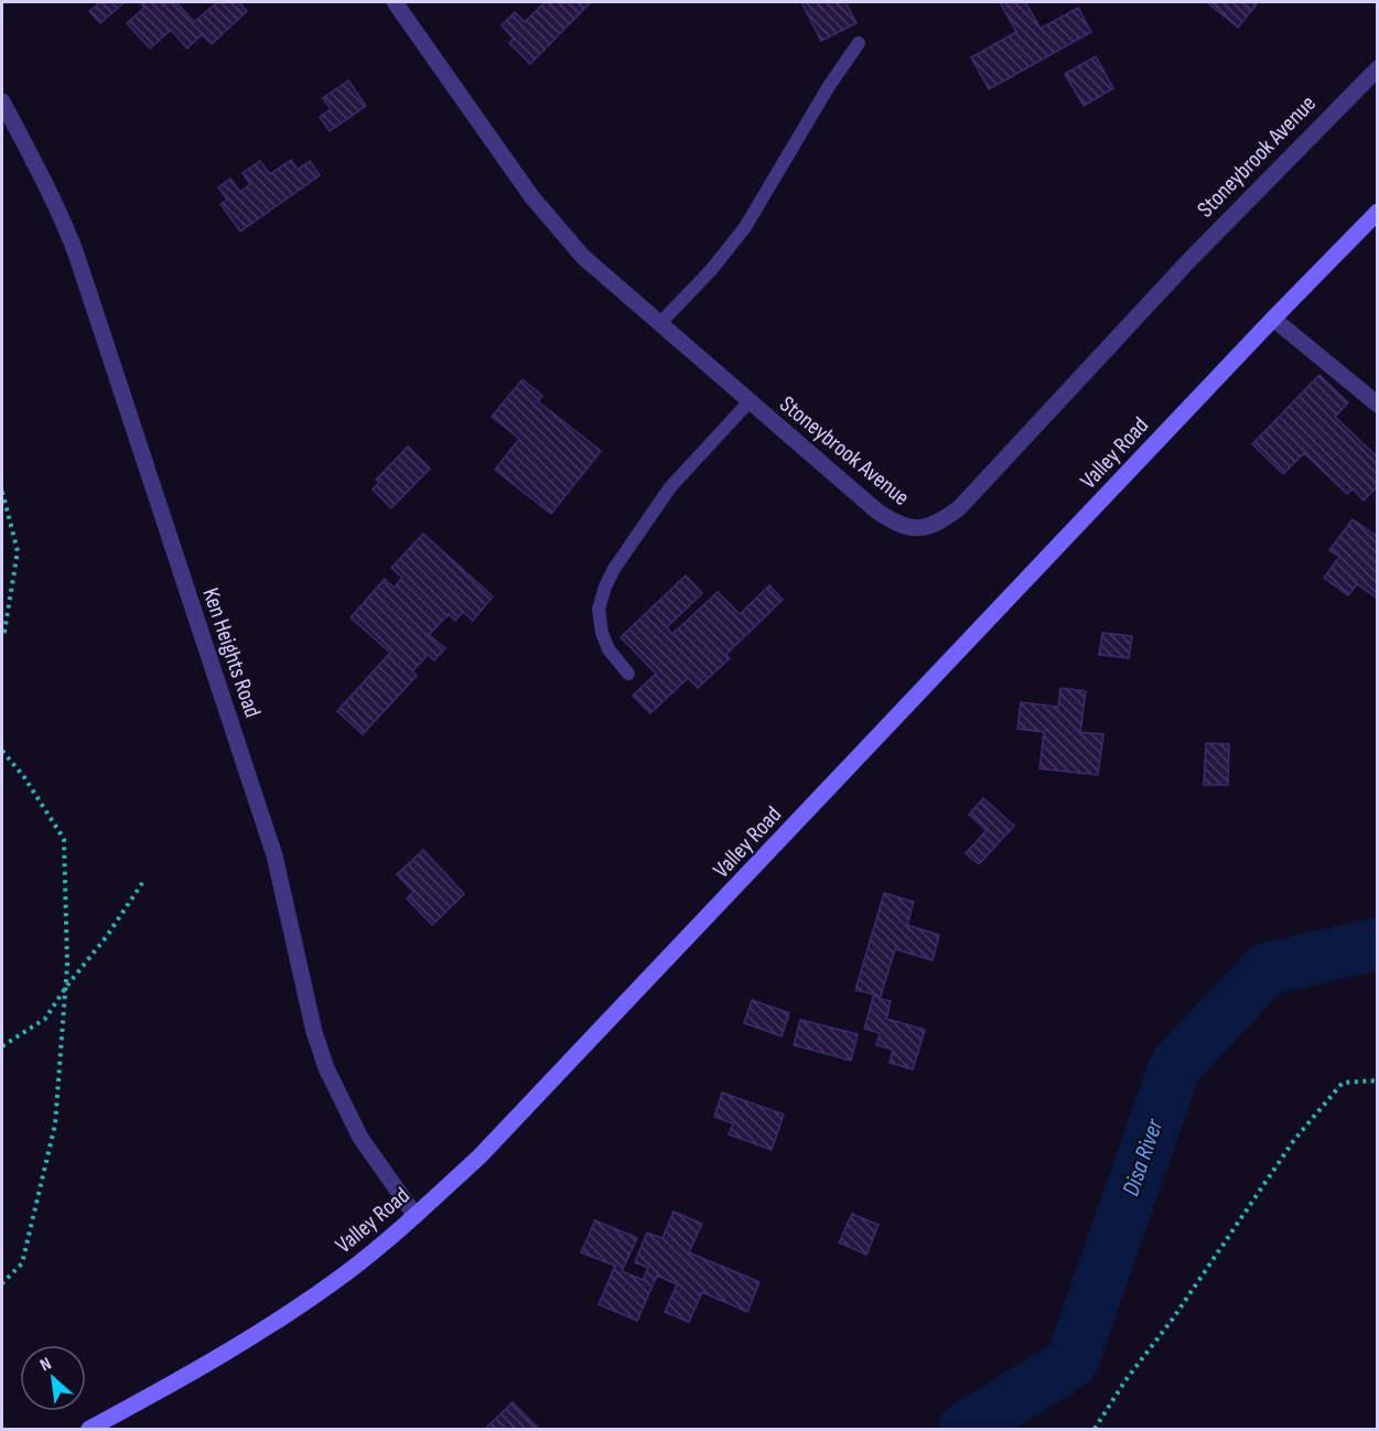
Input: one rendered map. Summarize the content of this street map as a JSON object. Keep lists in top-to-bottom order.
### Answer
{
  "streets": {
    "street": ["Stoneybrook Avenue", "Valley Road", "Ken Heights Road"]
  },
  "crossings": [
    ["Valley Road", "Ken Heights Road"]
  ],
  "water": ["Disa River"],
  "north": "top left"
}
